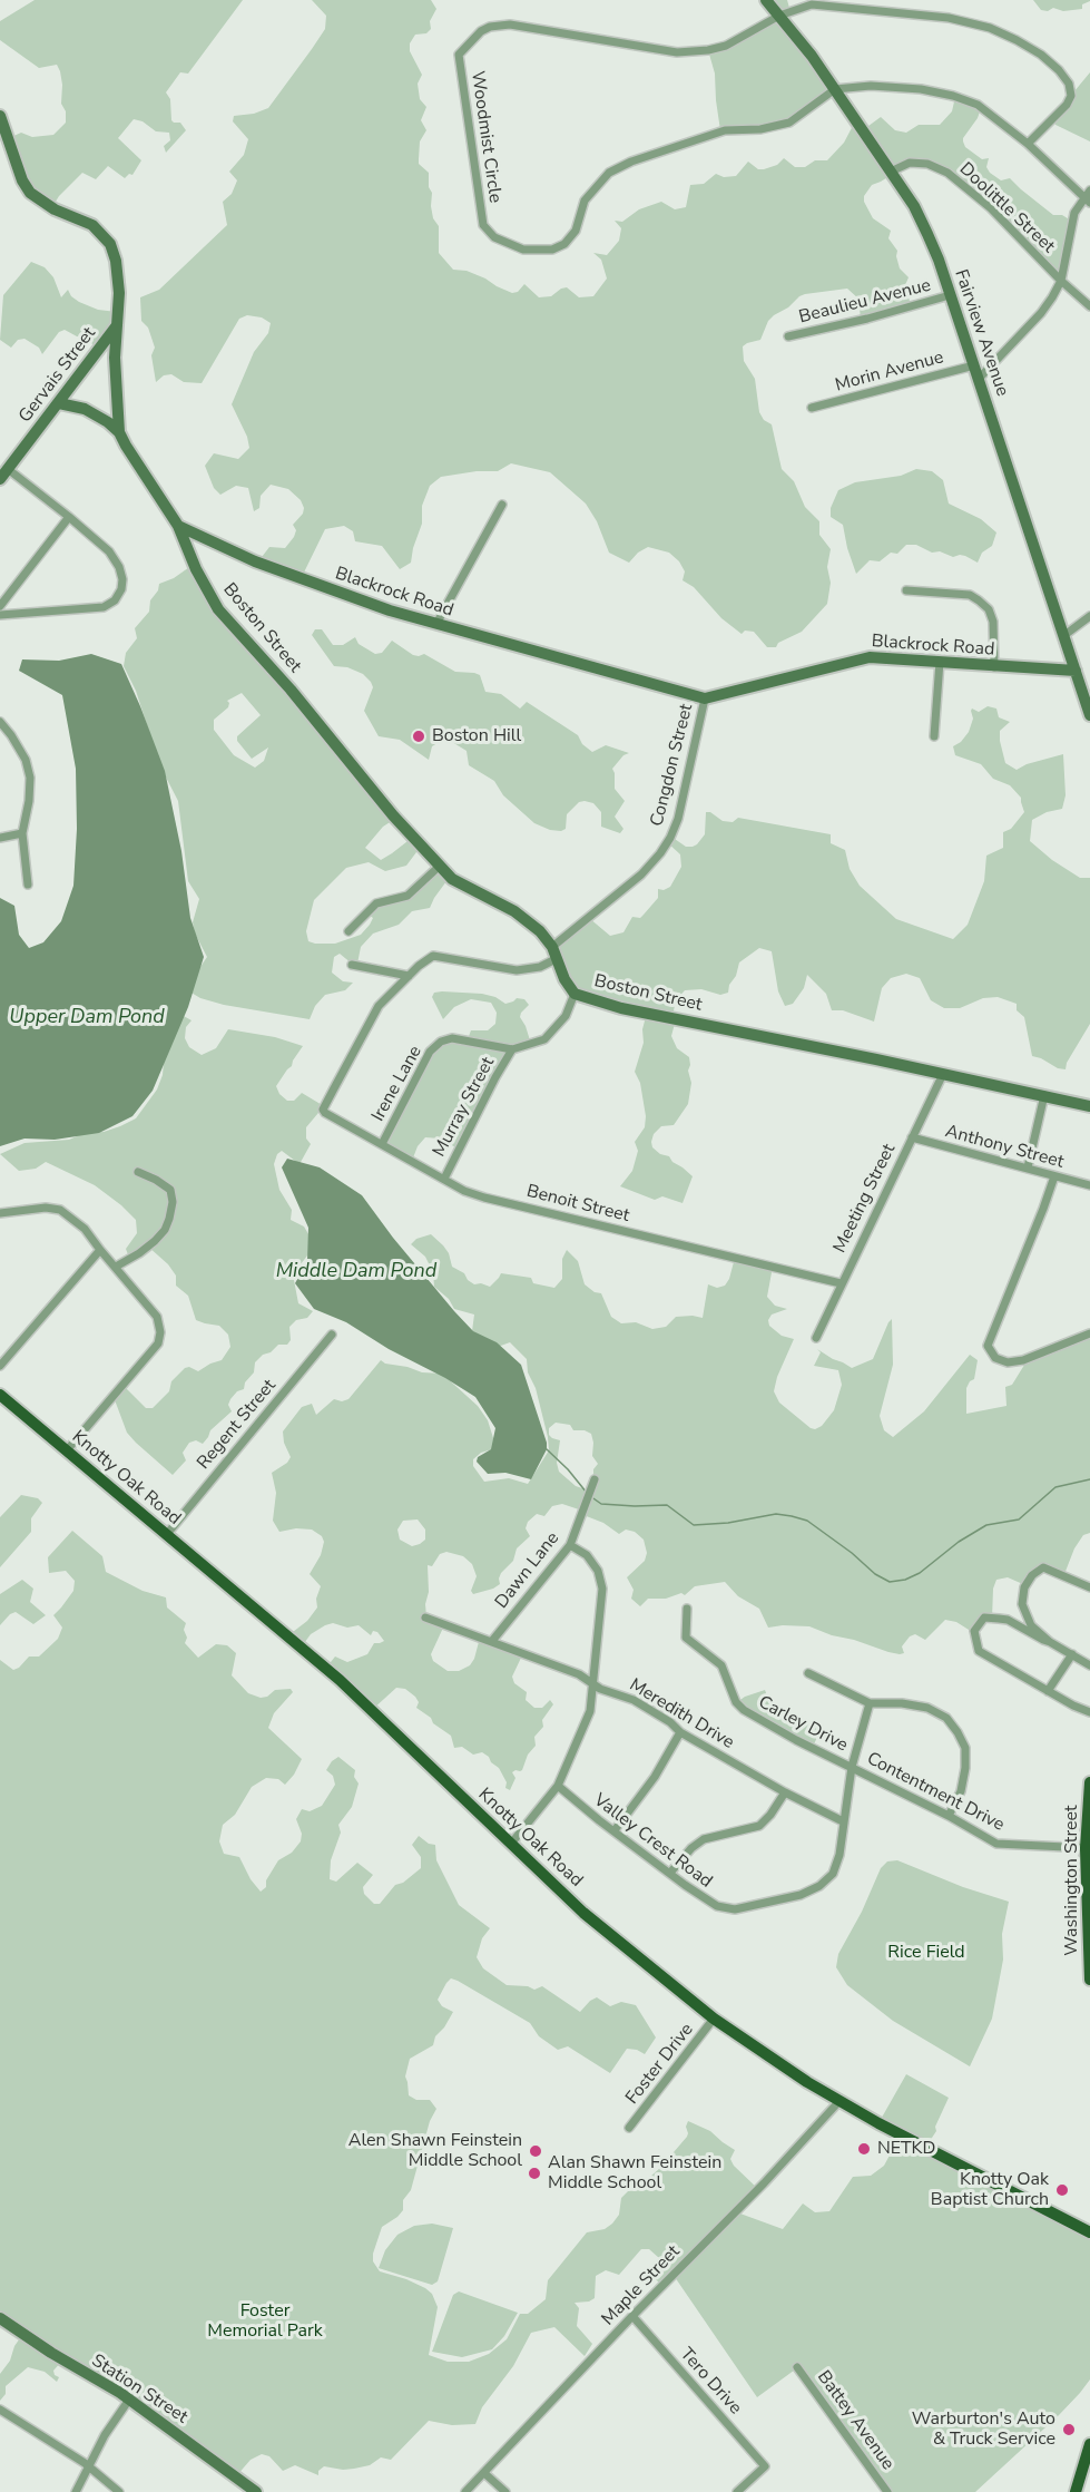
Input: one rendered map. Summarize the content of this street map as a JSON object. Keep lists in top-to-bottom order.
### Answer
{
  "streets": {
    "main road": ["Knotty Oak Road", "Washington Street"],
    "street": [
      "Woodmist Circle",
      "Doolittle Street",
      "Beaulieu Avenue",
      "Fairview Avenue",
      "Morin Avenue",
      "Gervais Street",
      "Blackrock Road",
      "Boston Street",
      "Congdon Street",
      "Irene Lane",
      "Murray Street",
      "Anthony Street",
      "Meeting Street",
      "Benoit Street",
      "Regent Street",
      "Dawn Lane",
      "Meredith Drive",
      "Carley Drive",
      "Contentment Drive",
      "Valley Crest Road",
      "Foster Drive",
      "Maple Street",
      "Tero Drive",
      "Station Street",
      "Battey Avenue"
    ]
  },
  "crossings": [
    ["Woodmist Circle", "Fairview Avenue"],
    ["Doolittle Street", "Fairview Avenue"],
    ["Beaulieu Avenue", "Fairview Avenue"],
    ["Fairview Avenue", "Morin Avenue"],
    ["Fairview Avenue", "Blackrock Road"],
    ["Blackrock Road", "Boston Street"],
    ["Blackrock Road", "Congdon Street"],
    ["Boston Street", "Congdon Street"],
    ["Boston Street", "Irene Lane"],
    ["Boston Street", "Meeting Street"],
    ["Irene Lane", "Murray Street"],
    ["Irene Lane", "Benoit Street"],
    ["Murray Street", "Benoit Street"],
    ["Anthony Street", "Meeting Street"],
    ["Meeting Street", "Benoit Street"],
    ["Regent Street", "Knotty Oak Road"],
    ["Knotty Oak Road", "Foster Drive"],
    ["Knotty Oak Road", "Maple Street"],
    ["Dawn Lane", "Meredith Drive"],
    ["Meredith Drive", "Valley Crest Road"],
    ["Carley Drive", "Contentment Drive"],
    ["Carley Drive", "Valley Crest Road"],
    ["Contentment Drive", "Valley Crest Road"],
    ["Contentment Drive", "Washington Street"],
    ["Maple Street", "Tero Drive"]
  ],
  "water": ["Upper Dam Pond", "Middle Dam Pond"],
  "parks": ["Rice Field", "Foster Memorial Park"],
  "places": [
    "Boston Hill",
    "NETKD",
    "Alen Shawn Feinstein Middle School",
    "Alan Shawn Feinstein Middle School",
    "Knotty Oak Baptist Church",
    "Warburton's Auto & Truck Service"
  ]
}
